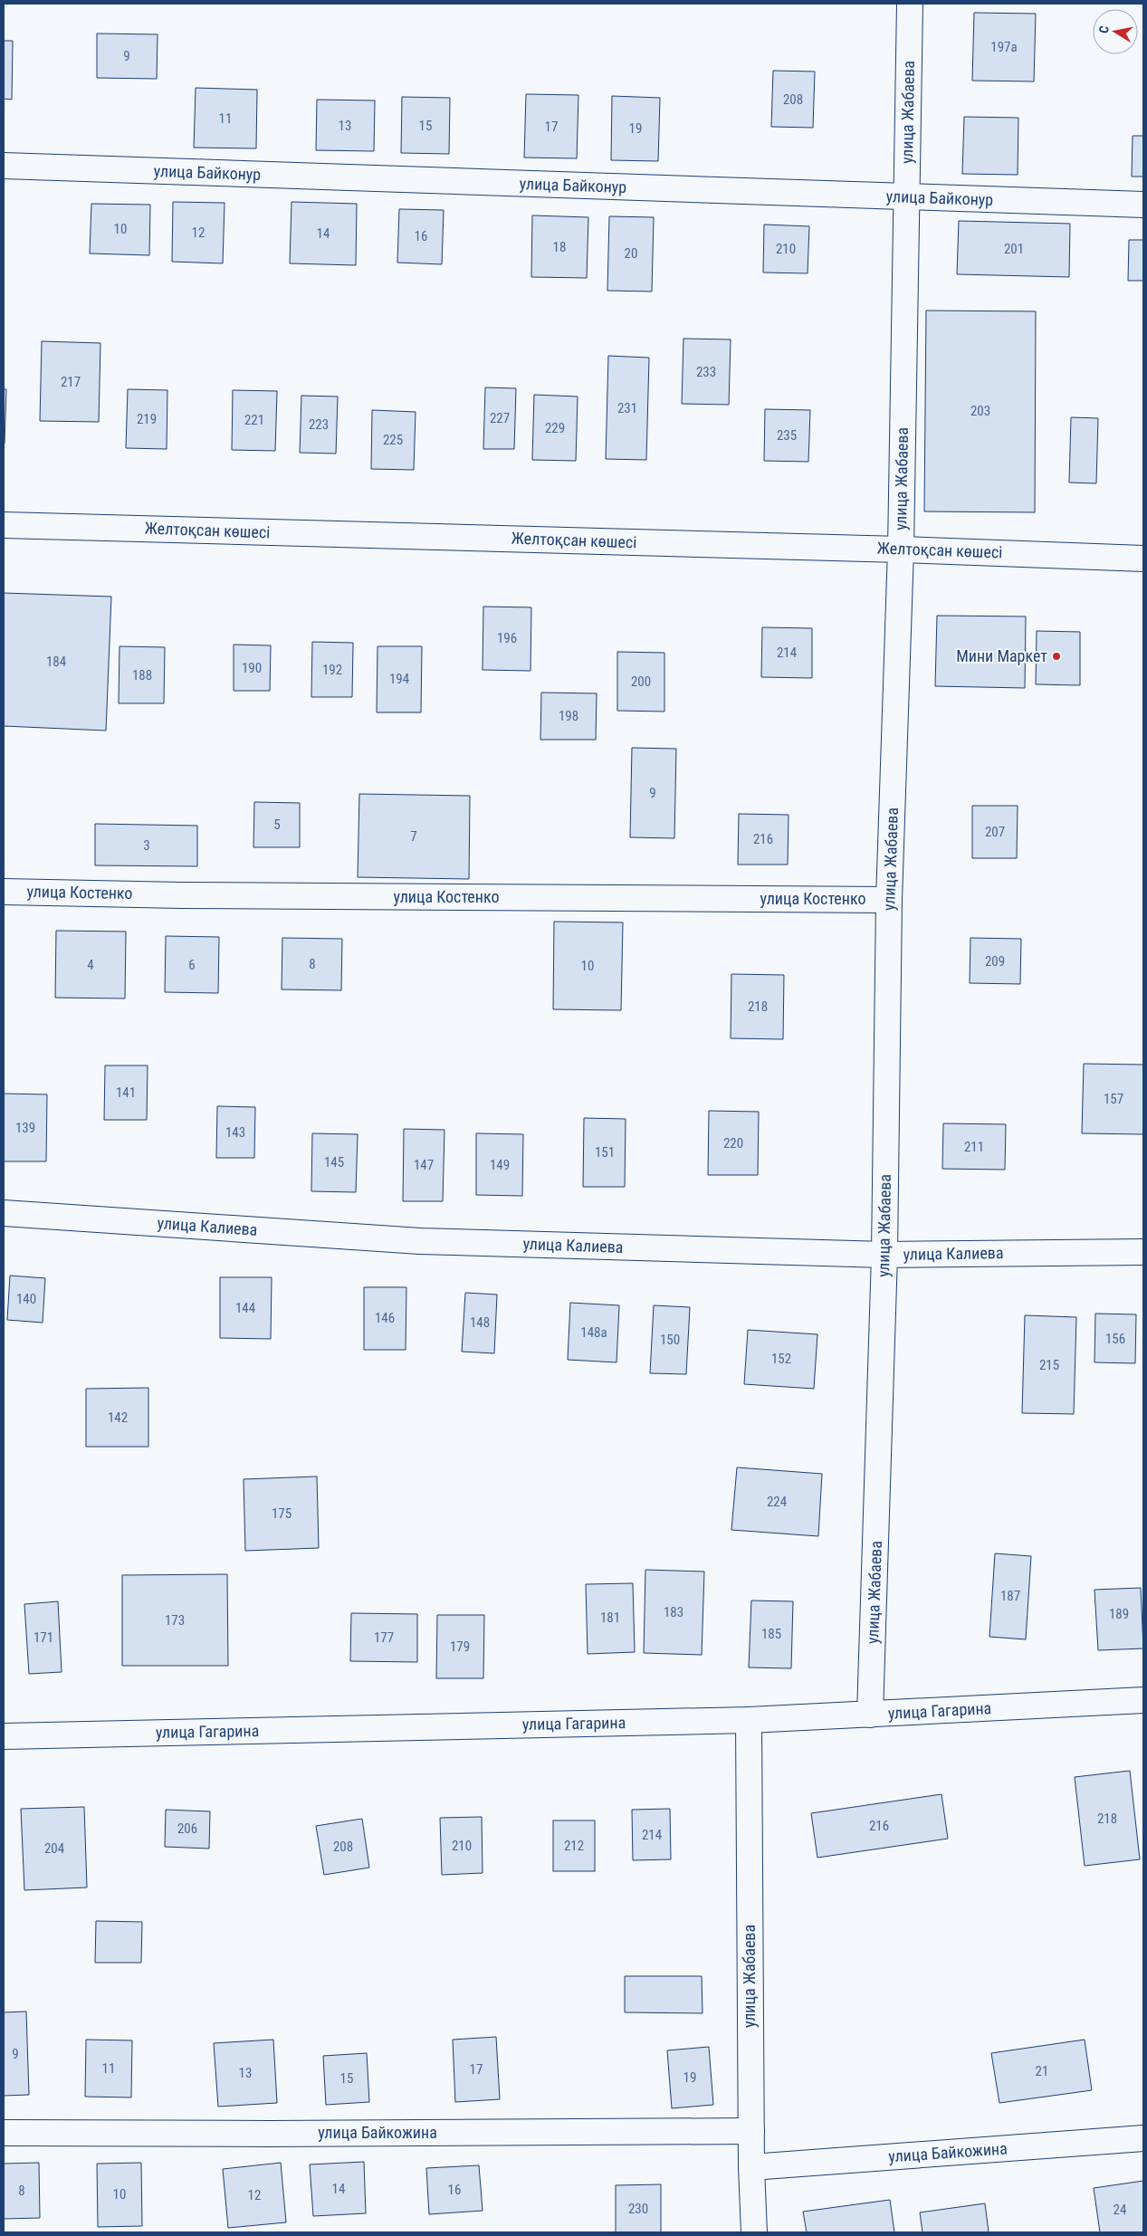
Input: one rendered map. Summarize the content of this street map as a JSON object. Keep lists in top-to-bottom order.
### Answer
{
  "streets": {
    "street": [
      "улица Жабаева",
      "улица Байконур",
      "Желтоқсан көшесі",
      "улица Костенко",
      "улица Калиева",
      "улица Гагарина",
      "улица Байкожина"
    ]
  },
  "crossings": [
    ["улица Жабаева", "улица Байконур"],
    ["улица Жабаева", "Желтоқсан көшесі"],
    ["улица Жабаева", "улица Костенко"],
    ["улица Жабаева", "улица Калиева"],
    ["улица Жабаева", "улица Гагарина"],
    ["улица Жабаева", "улица Байкожина"]
  ],
  "places": ["Мини Маркет"],
  "house_numbers": [
    "197а",
    "9",
    "208",
    "11",
    "13",
    "15",
    "17",
    "19",
    "10",
    "12",
    "14",
    "16",
    "18",
    "210",
    "201",
    "20",
    "233",
    "217",
    "231",
    "203",
    "227",
    "219",
    "221",
    "223",
    "229",
    "235",
    "225",
    "196",
    "214",
    "184",
    "190",
    "192",
    "188",
    "194",
    "200",
    "198",
    "9",
    "5",
    "207",
    "7",
    "216",
    "3",
    "209",
    "8",
    "4",
    "6",
    "10",
    "218",
    "141",
    "157",
    "139",
    "143",
    "220",
    "211",
    "151",
    "145",
    "147",
    "149",
    "140",
    "144",
    "146",
    "148",
    "148а",
    "156",
    "150",
    "152",
    "215",
    "142",
    "224",
    "175",
    "187",
    "183",
    "189",
    "181",
    "173",
    "185",
    "171",
    "177",
    "179",
    "218",
    "216",
    "206",
    "214",
    "210",
    "212",
    "208",
    "204",
    "9",
    "11",
    "17",
    "21",
    "13",
    "19",
    "15",
    "14",
    "16",
    "8",
    "10",
    "12",
    "230",
    "24"
  ],
  "north": "left"
}
